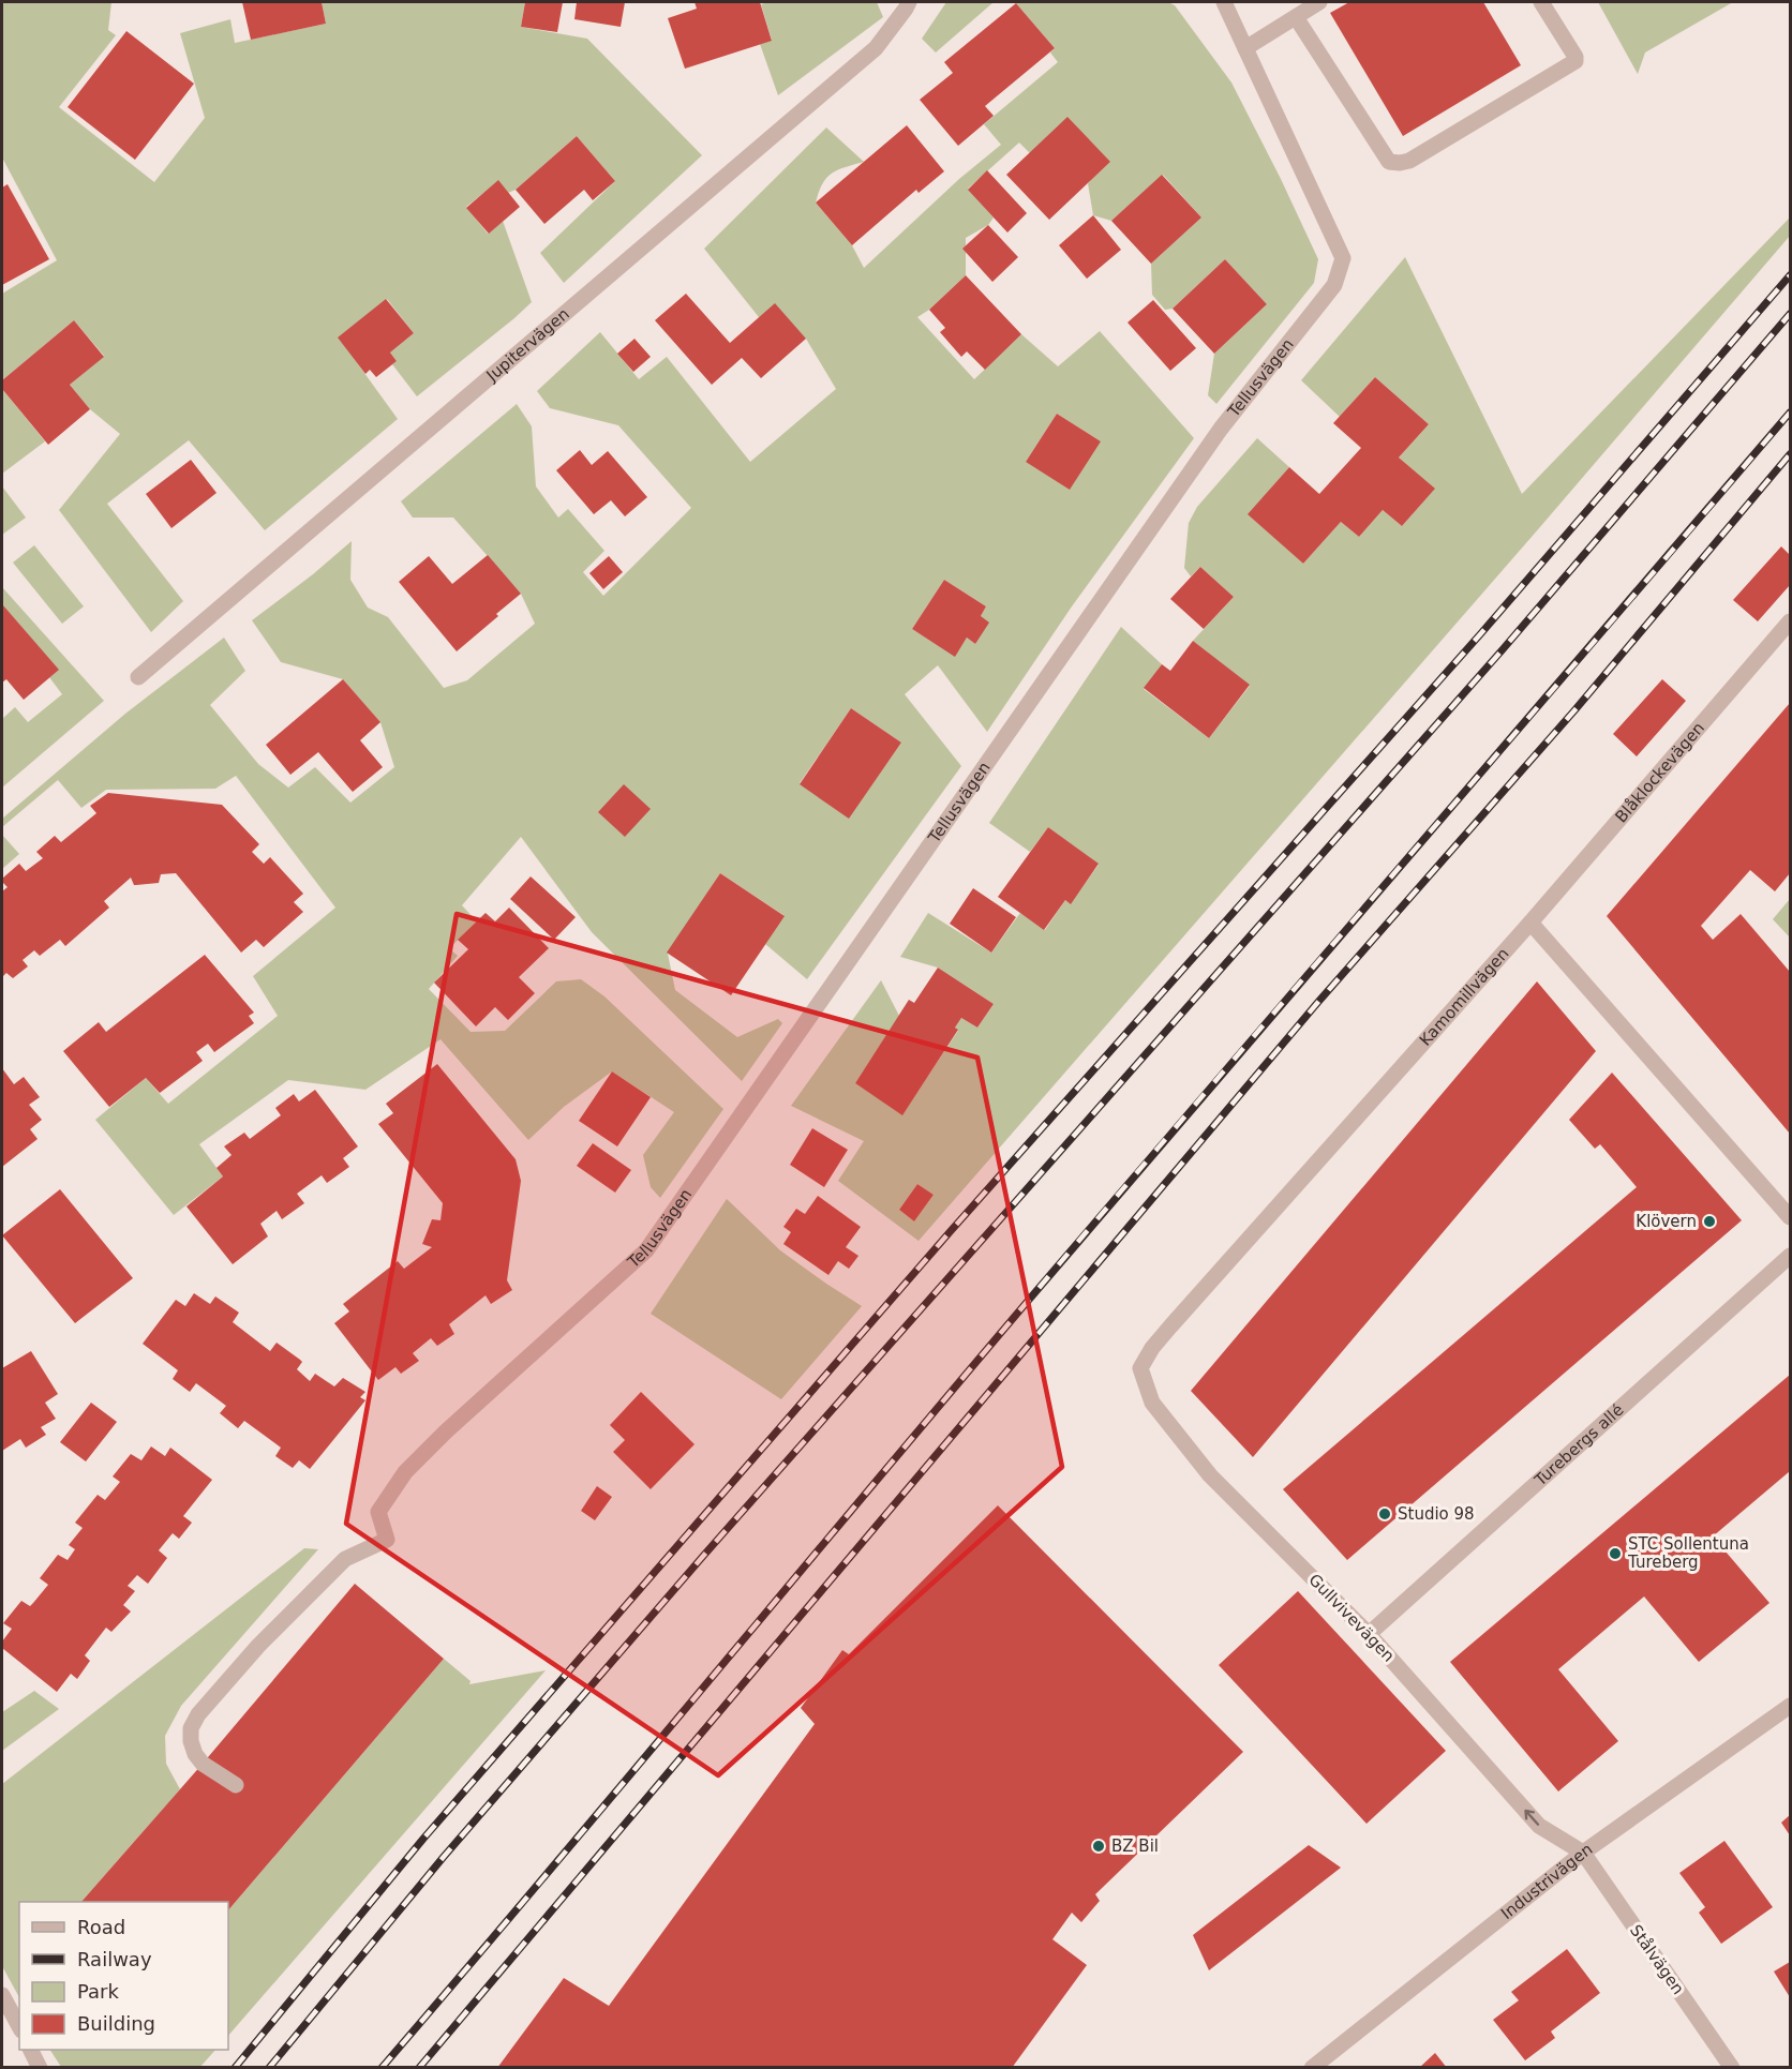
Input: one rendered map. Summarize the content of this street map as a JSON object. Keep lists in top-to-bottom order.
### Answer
{
  "streets": {
    "street": [
      "Jupitervägen",
      "Tellusvägen",
      "Blåklockevägen",
      "Kamomillvägen",
      "Turebergs allé",
      "Gullvivevägen",
      "Industrivägen",
      "Stålvägen"
    ]
  },
  "crossings": [
    ["Blåklockevägen", "Kamomillvägen"],
    ["Kamomillvägen", "Gullvivevägen"],
    ["Turebergs allé", "Gullvivevägen"],
    ["Gullvivevägen", "Industrivägen"],
    ["Gullvivevägen", "Stålvägen"],
    ["Industrivägen", "Stålvägen"]
  ],
  "one_way": ["Gullvivevägen"],
  "places": [
    "Klövern",
    "Studio 98",
    "STC Sollentuna Tureberg",
    "BZ Bil"
  ],
  "legend": [
    "Road",
    "Railway",
    "Park",
    "Building"
  ]
}
